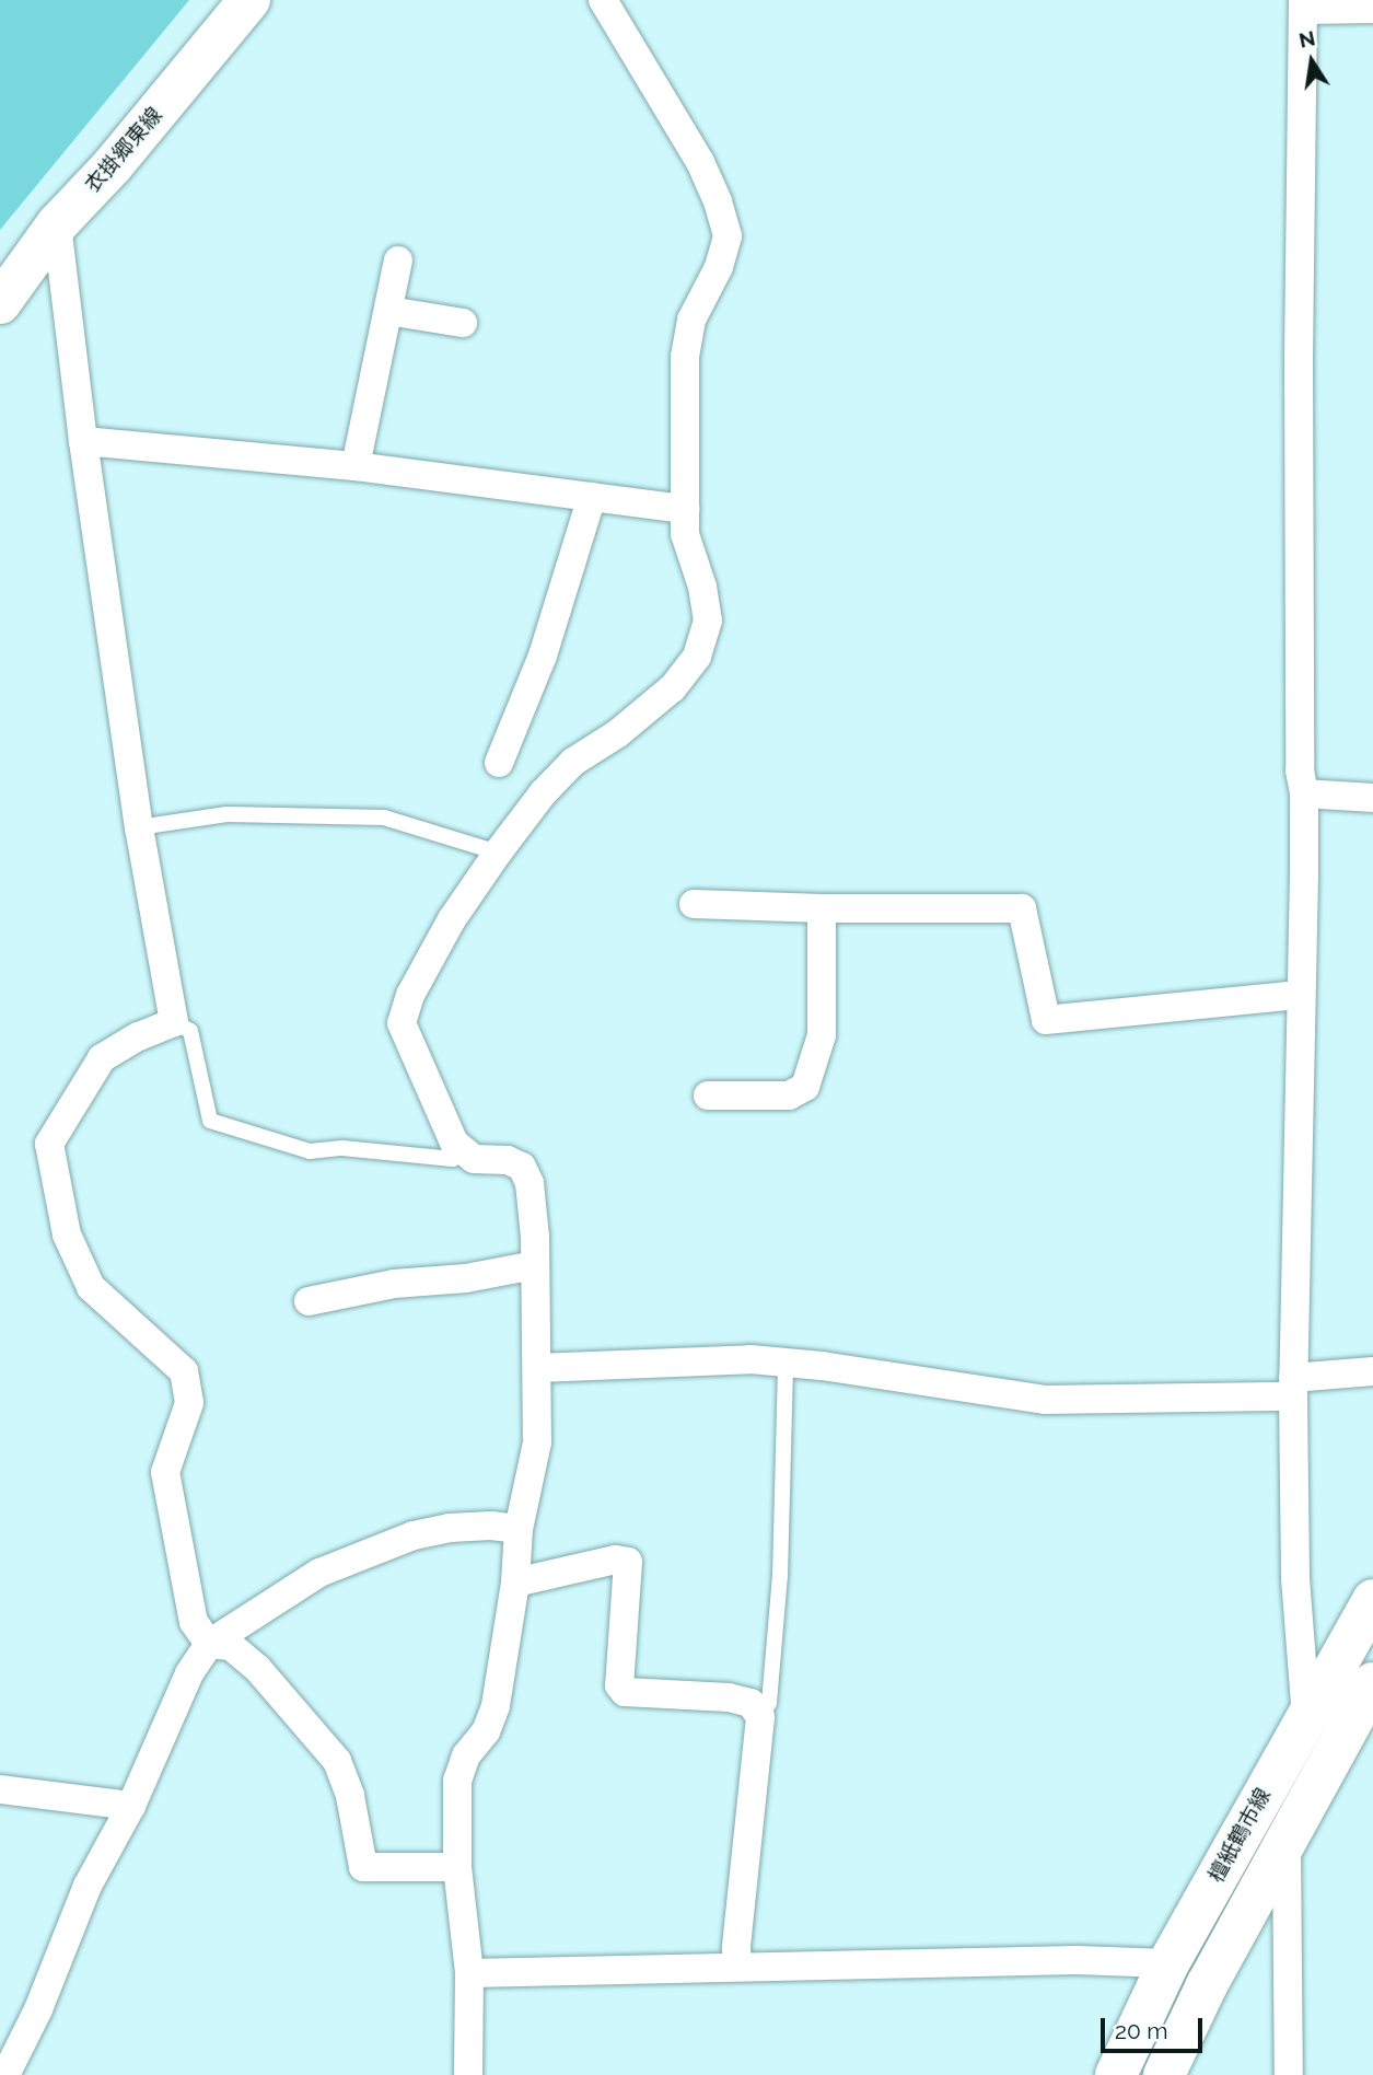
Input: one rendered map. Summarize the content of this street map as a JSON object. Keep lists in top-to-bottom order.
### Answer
{
  "streets": {
    "main road": ["衣掛郷東線", "檀紙鶴市線"]
  },
  "scale_bar": "20 m",
  "north": "top"
}
